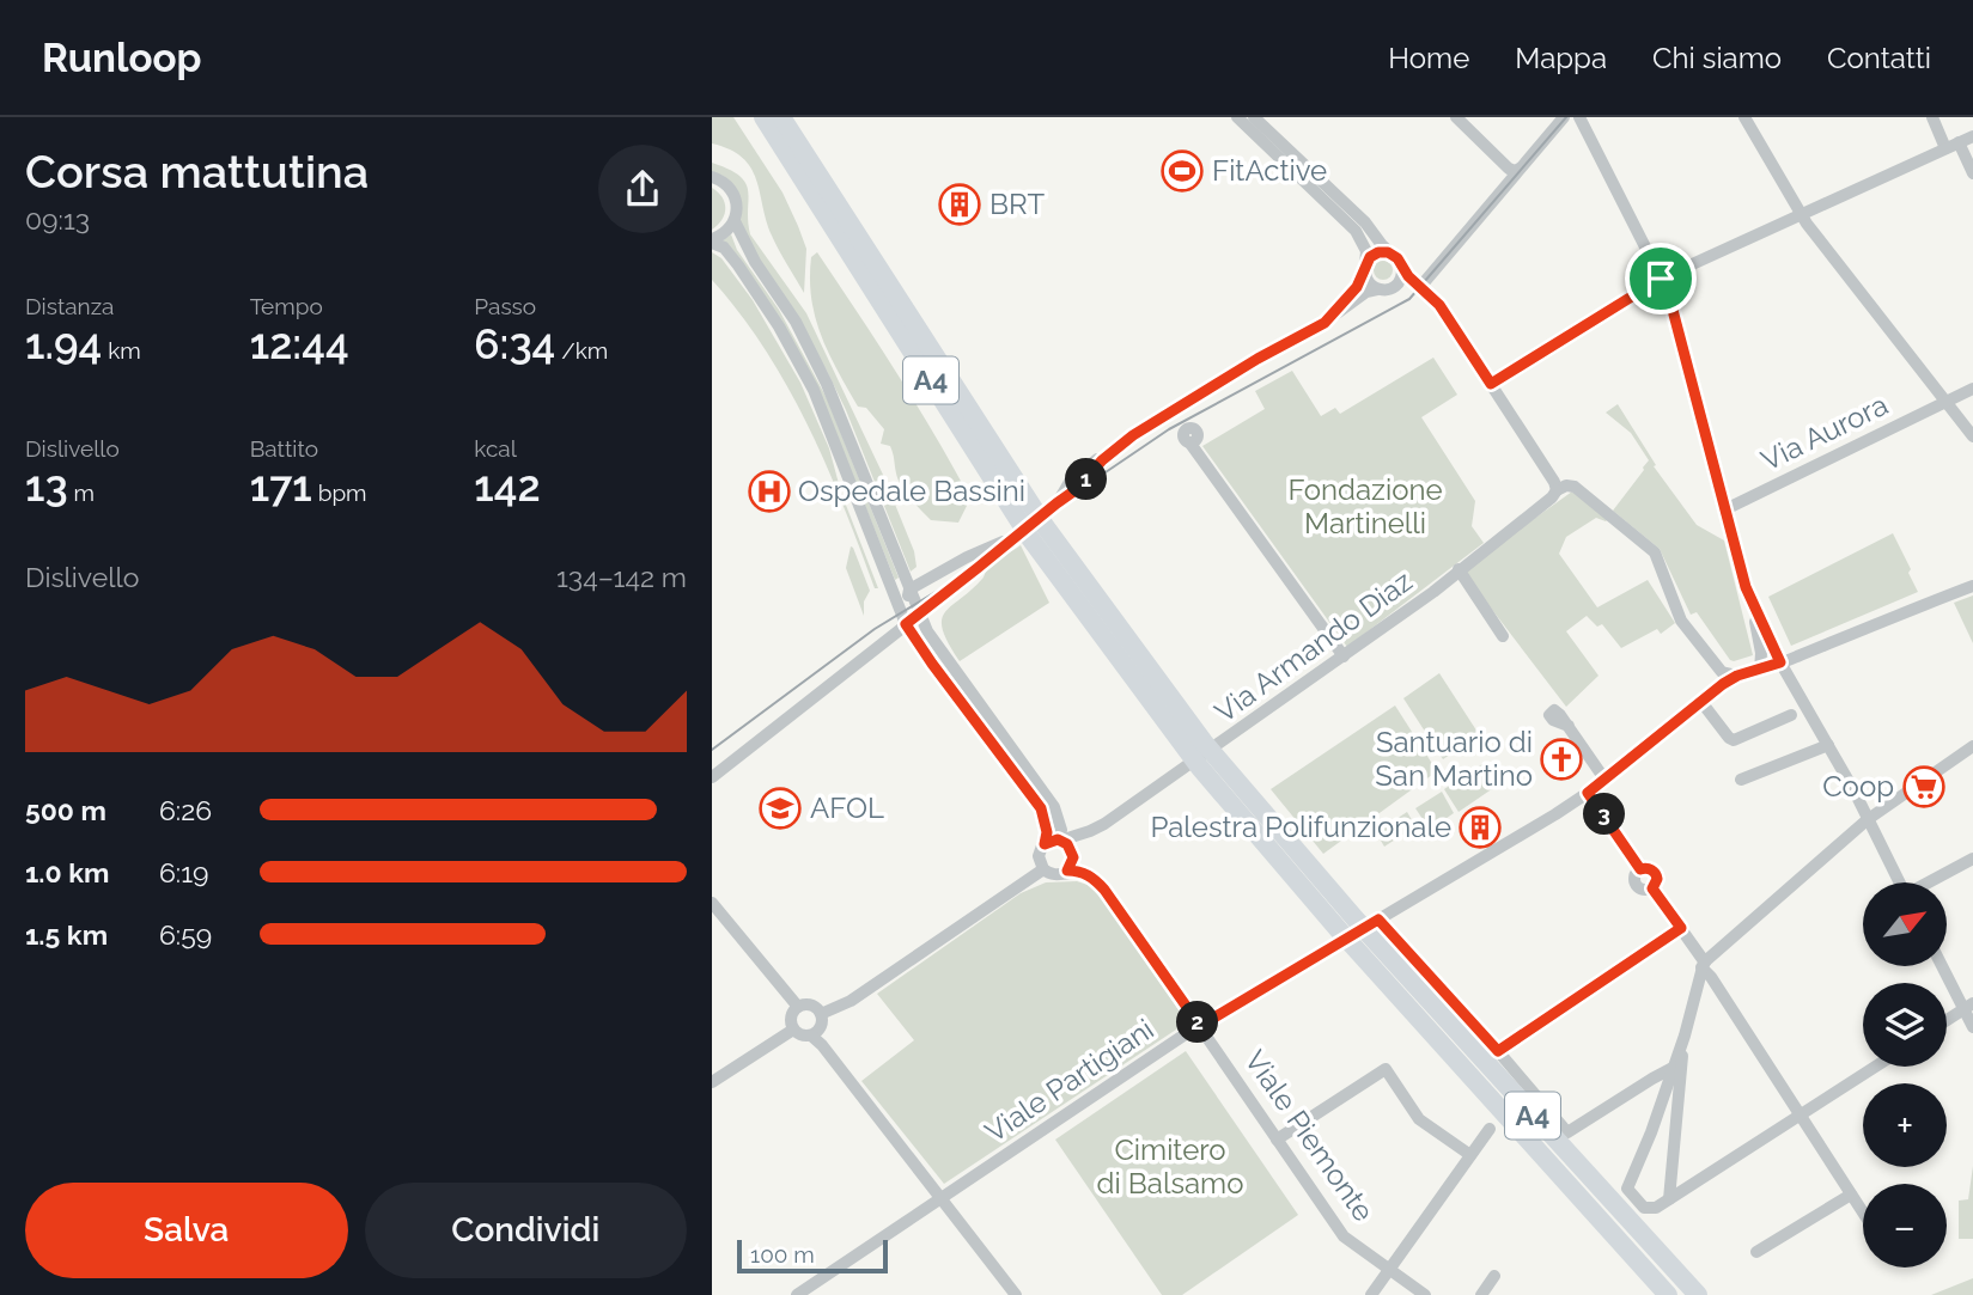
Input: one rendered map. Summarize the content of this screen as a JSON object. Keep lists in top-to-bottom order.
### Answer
{
  "streets": {
    "highway": ["A4"],
    "street": [
      "Via Aurora",
      "Via Armando Diaz",
      "Viale Partigiani",
      "Viale Piemonte"
    ]
  },
  "crossings": [
    ["A4", "Viale Partigiani"],
    ["Via Armando Diaz", "Viale Piemonte"],
    ["Viale Partigiani", "Viale Piemonte"]
  ],
  "parks": ["Fondazione Martinelli", "Cimitero di Balsamo"],
  "places": {
    "sports": ["FitActive"],
    "building": ["BRT", "Palestra Polifunzionale"],
    "hospital": ["Ospedale Bassini"],
    "church": ["Santuario di San Martino"],
    "supermarket": ["Coop"],
    "school or university": ["AFOL"]
  },
  "scale_bar": "100 m",
  "north": "top right",
  "page": {
    "header": "Runloop",
    "nav": [
      "Home",
      "Mappa",
      "Chi siamo",
      "Contatti"
    ],
    "heading": ["Corsa mattutina", "09:13"],
    "stats": [
      ["Distanza", "1.94 km"],
      ["Tempo", "12:44"],
      ["Passo", "6:34 /km"],
      ["Dislivello", "13 m"],
      ["Battito", "171 bpm"],
      ["kcal", "142"]
    ],
    "pins": ["1", "3", "2"],
    "chart": ["Dislivello", "134–142 m"],
    "list": [
      {
        "name": "500 m",
        "note": "6:26"
      },
      {
        "name": "1.0 km",
        "note": "6:19"
      },
      {
        "name": "1.5 km",
        "note": "6:59"
      }
    ],
    "map_buttons": ["+", "−"],
    "buttons": ["Salva", "Condividi"],
    "scale": "100 m"
  }
}
